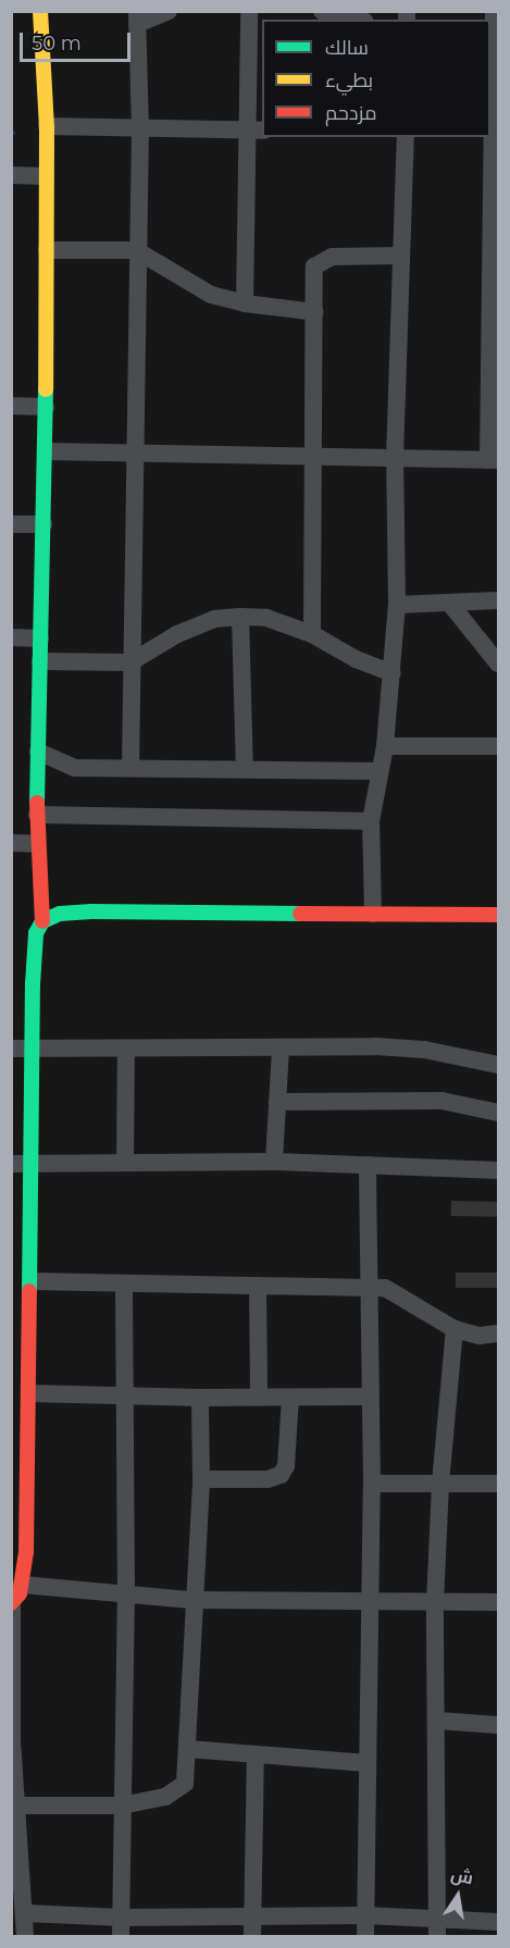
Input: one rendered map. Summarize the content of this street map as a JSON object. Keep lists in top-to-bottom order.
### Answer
{
  "legend": ["سالك", "بطيء", "مزدحم"],
  "scale_bar": "50 m",
  "north": "top"
}
